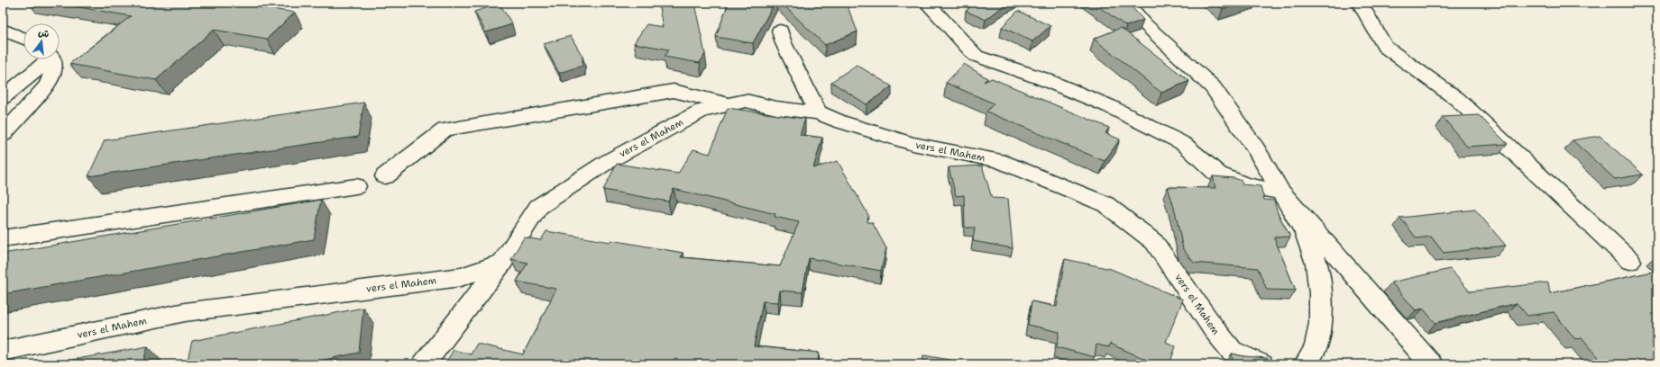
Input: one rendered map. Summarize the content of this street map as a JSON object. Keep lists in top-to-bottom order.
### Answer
{
  "streets": {
    "street": ["vers el Mahem"]
  },
  "north": "top"
}
